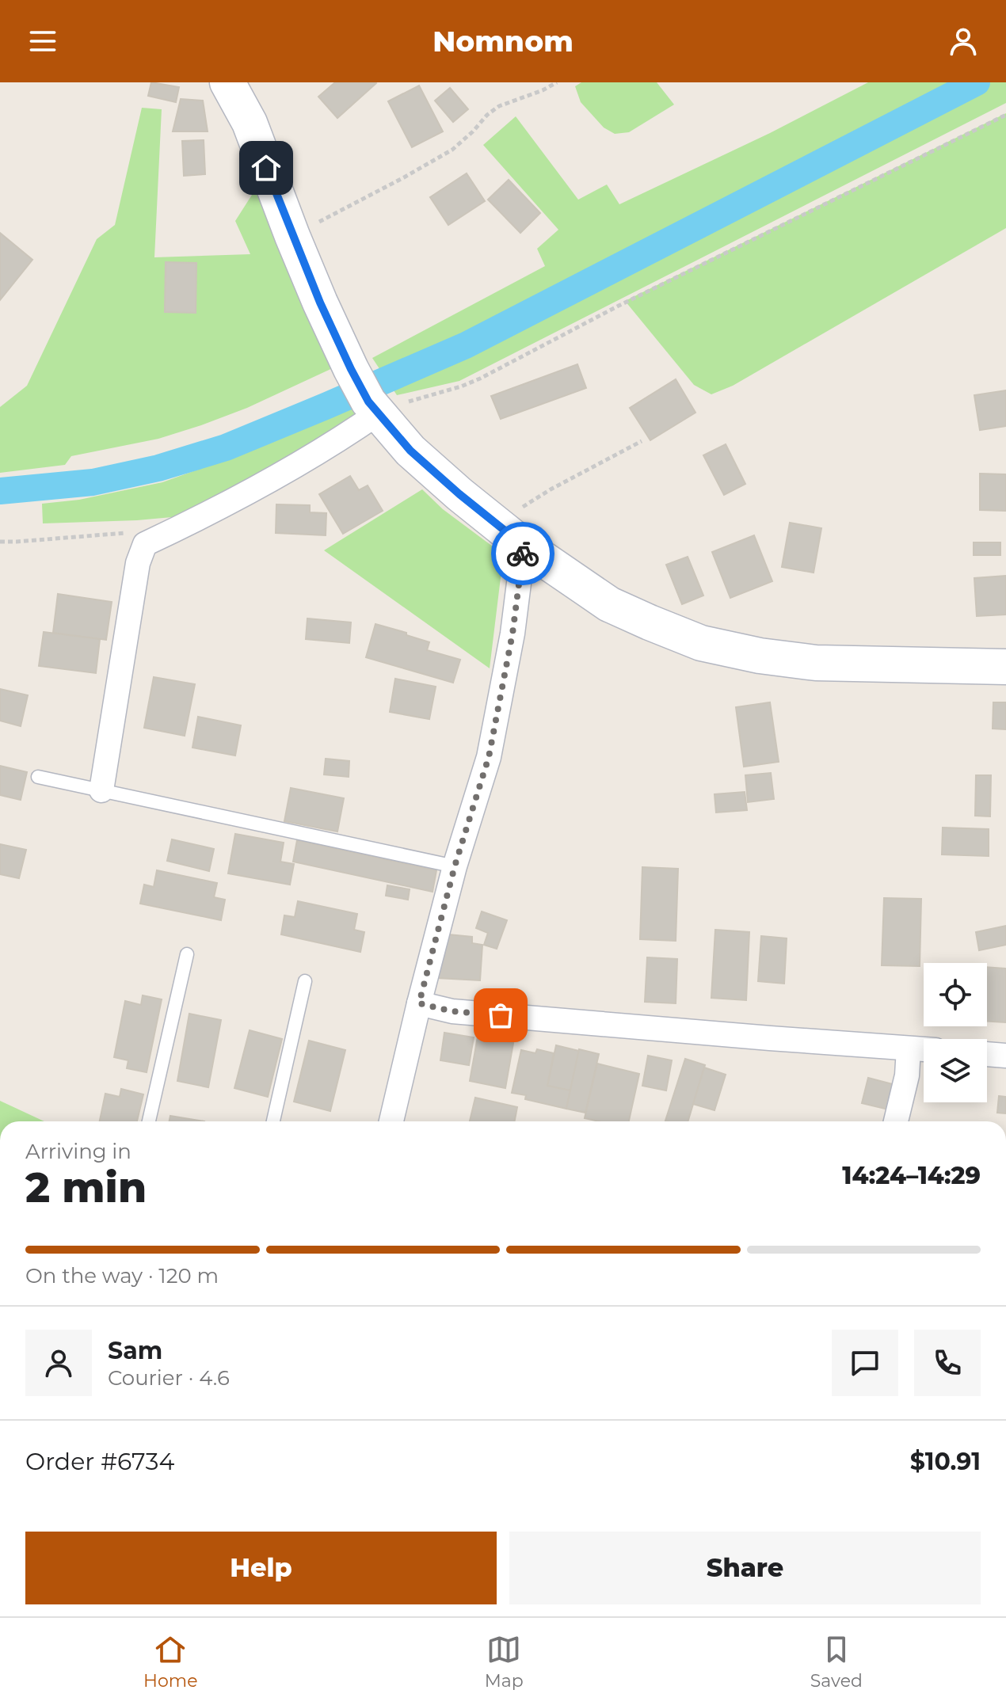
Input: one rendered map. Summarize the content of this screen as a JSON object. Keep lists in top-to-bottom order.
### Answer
{
  "page": {
    "header": "Nomnom",
    "heading": ["2 min", "Arriving in", "14:24–14:29"],
    "panel": [
      "Sam",
      "Courier · 4.6",
      "Order #6734",
      "$10.91"
    ],
    "bar": "On the way · 120 m",
    "buttons": ["Help", "Share"],
    "tabs": ["Home", "Map", "Saved"]
  }
}
